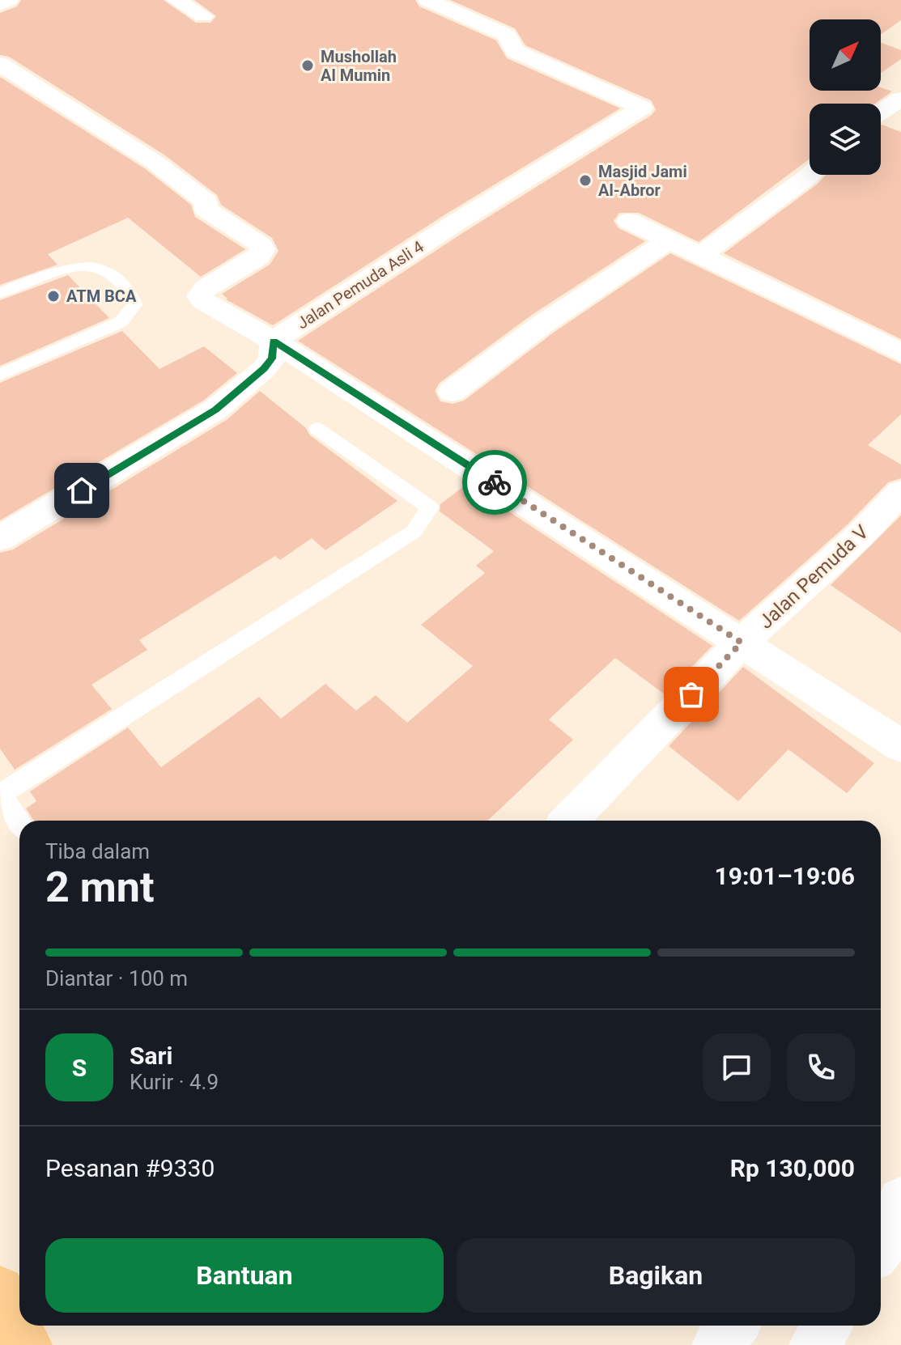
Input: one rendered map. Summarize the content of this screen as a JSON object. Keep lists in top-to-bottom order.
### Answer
{
  "streets": {
    "street": ["Jalan Pemuda Asli 4", "Jalan Pemuda V"]
  },
  "places": ["Mushollah Al Mumin", "Masjid Jami Al-Abror", "ATM BCA"],
  "north": "top right",
  "page": {
    "heading": ["2 mnt", "Tiba dalam", "19:01–19:06"],
    "panel": [
      "Sari",
      "Kurir · 4.9",
      "Pesanan #9330",
      "Rp 130,000"
    ],
    "bar": "Diantar · 100 m",
    "round": "S",
    "buttons": ["Bantuan", "Bagikan"]
  }
}
